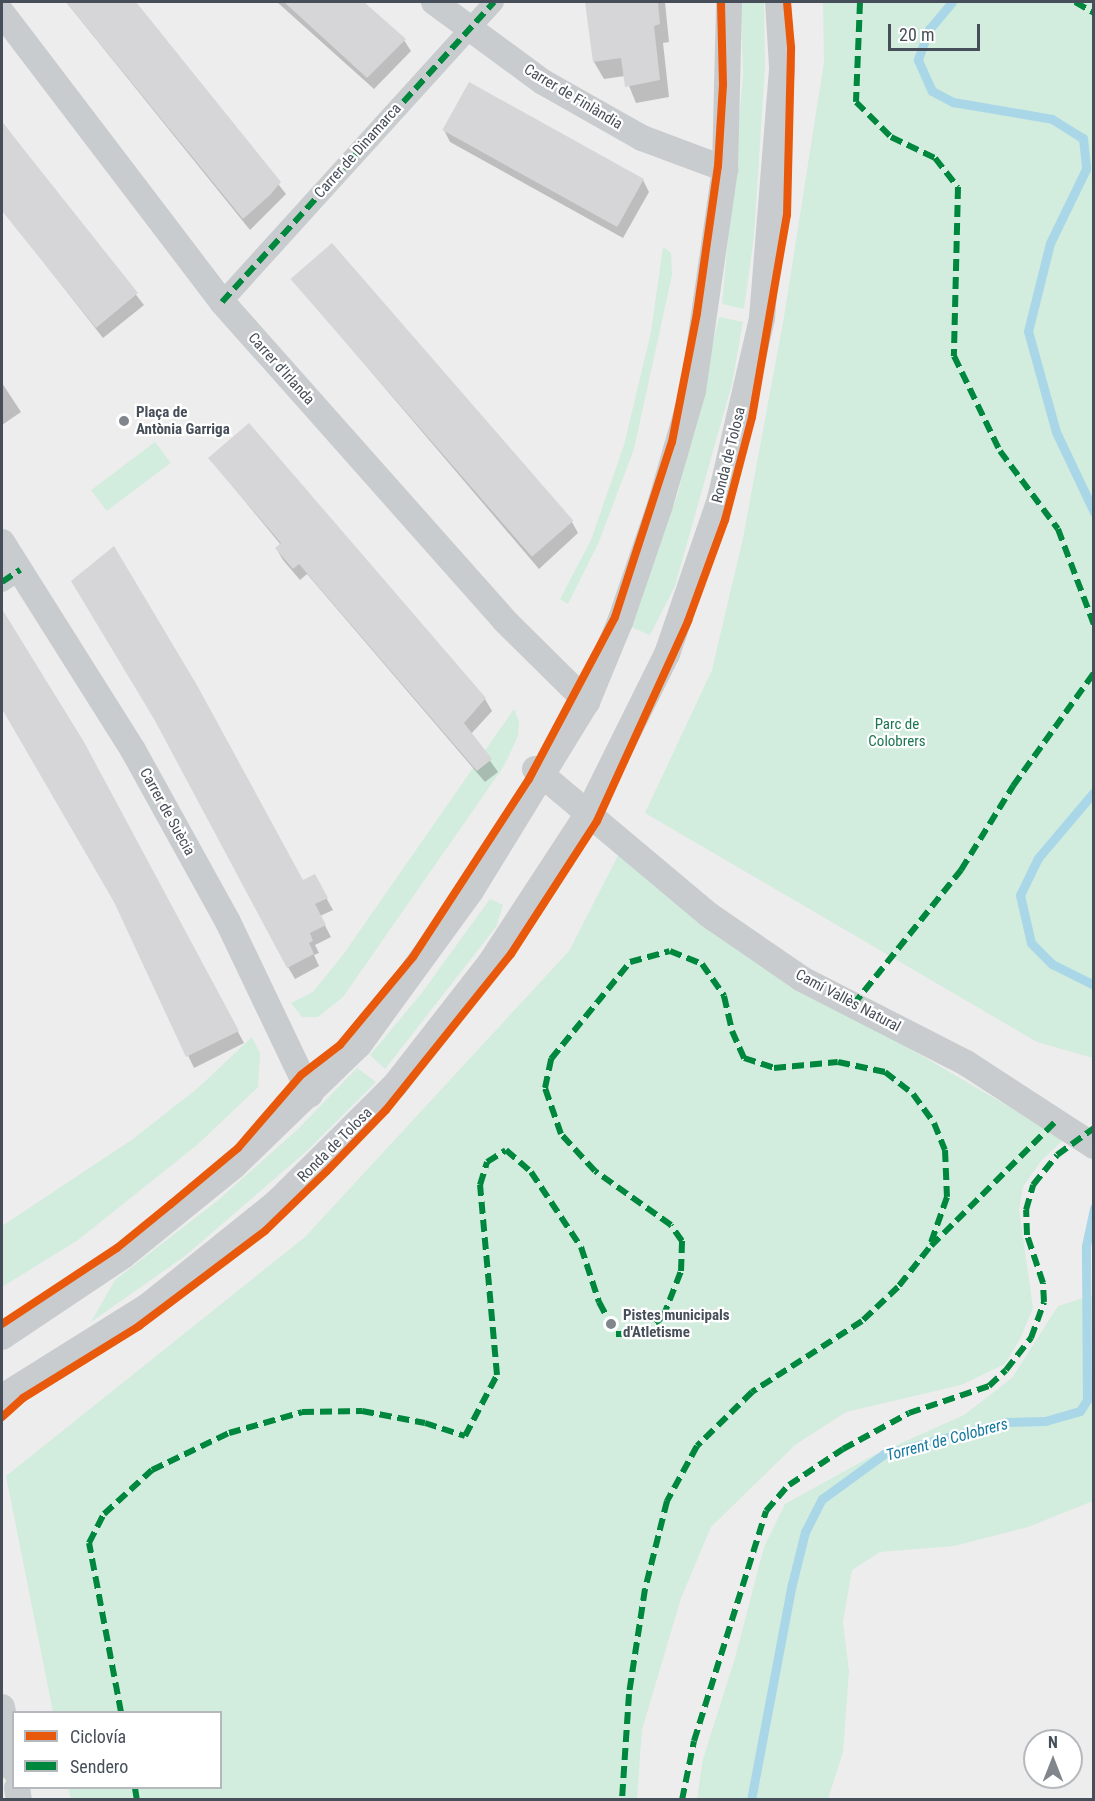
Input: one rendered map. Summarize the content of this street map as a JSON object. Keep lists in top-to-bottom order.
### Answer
{
  "streets": {
    "street": [
      "Carrer de Finlàndia",
      "Carrer de Dinamarca",
      "Carrer d'Irlanda",
      "Ronda de Tolosa",
      "Carrer de Suècia",
      "Camí Vallès Natural"
    ]
  },
  "crossings": [
    ["Carrer de Finlàndia", "Carrer de Dinamarca"],
    ["Carrer de Dinamarca", "Carrer d'Irlanda"],
    ["Ronda de Tolosa", "Camí Vallès Natural"]
  ],
  "water": ["Torrent de Colobrers"],
  "parks": ["Parc de Colobrers"],
  "places": ["Plaça de Antònia Garriga", "Pistes municipals d'Atletisme"],
  "legend": ["Ciclovía", "Sendero"],
  "scale_bar": "20 m",
  "north": "top"
}
